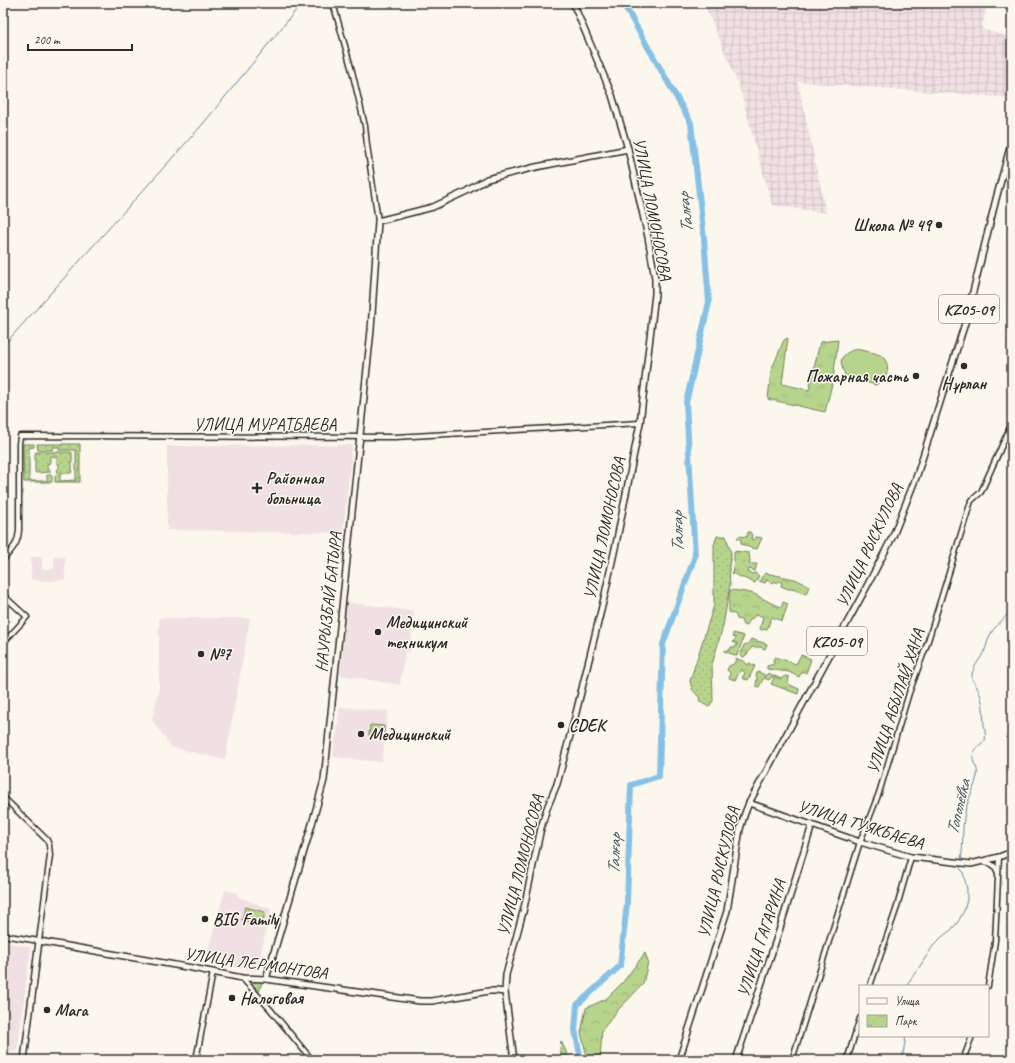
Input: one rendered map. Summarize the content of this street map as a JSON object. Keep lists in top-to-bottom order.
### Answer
{
  "streets": {
    "main road": [
      "УЛИЦА ЛОМОНОСОВА",
      "KZ05-09",
      "УЛИЦА РЫСКУЛОВА",
      "НАУРЫЗБАЙ БАТЫРА",
      "УЛИЦА ТУЯКБАЕВА",
      "УЛИЦА ГАГАРИНА",
      "УЛИЦА ЛЕРМОНТОВА"
    ],
    "street": ["УЛИЦА МУРАТБАЕВА", "УЛИЦА АБЫЛАЙ ХАНА"]
  },
  "crossings": [
    ["УЛИЦА ЛОМОНОСОВА", "УЛИЦА МУРАТБАЕВА"],
    ["УЛИЦА ЛОМОНОСОВА", "УЛИЦА ЛЕРМОНТОВА"],
    ["УЛИЦА МУРАТБАЕВА", "НАУРЫЗБАЙ БАТЫРА"],
    ["УЛИЦА РЫСКУЛОВА", "УЛИЦА ТУЯКБАЕВА"],
    ["НАУРЫЗБАЙ БАТЫРА", "УЛИЦА ЛЕРМОНТОВА"],
    ["УЛИЦА АБЫЛАЙ ХАНА", "УЛИЦА ТУЯКБАЕВА"],
    ["УЛИЦА ТУЯКБАЕВА", "УЛИЦА ГАГАРИНА"]
  ],
  "water": ["Талғар", "Тополёвка"],
  "places": {
    "other": [
      "Школа № 49",
      "Нұрлан",
      "Пожарная часть",
      "Медицинский техникум",
      "№7",
      "CDEK",
      "Медицинский",
      "BIG Family",
      "Налоговая",
      "Мага"
    ],
    "health": ["Районная больница"]
  },
  "legend": ["Улица", "Парк"],
  "scale_bar": "200 m"
}
